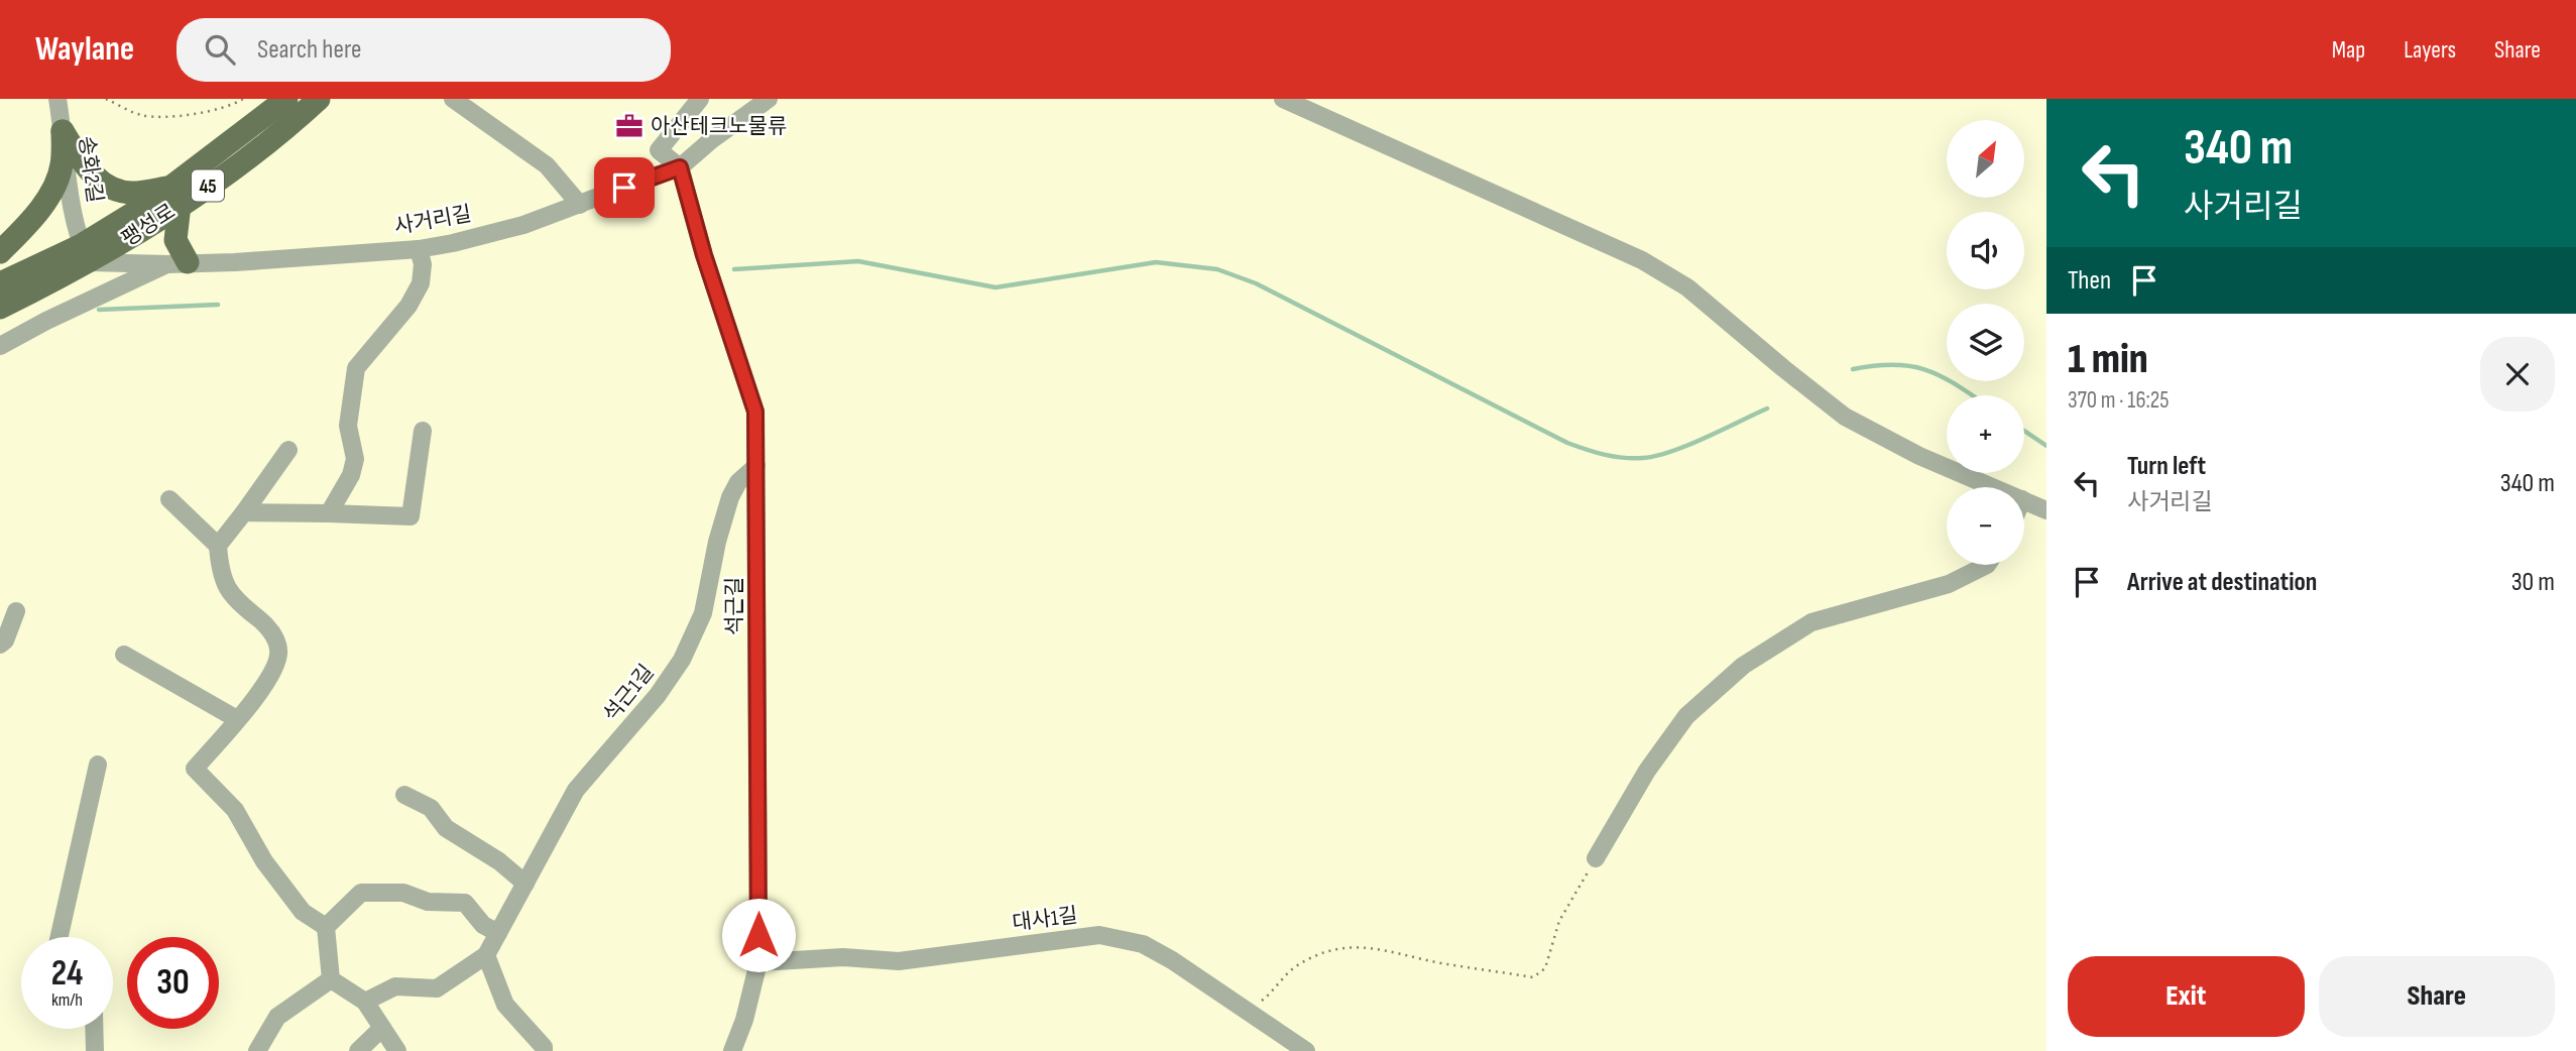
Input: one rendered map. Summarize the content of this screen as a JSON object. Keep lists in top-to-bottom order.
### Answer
{
  "streets": {
    "main road": ["45", "팽성로"],
    "street": [
      "송화2길",
      "사거리길",
      "석근길",
      "석근1길",
      "대사1길"
    ]
  },
  "crossings": [
    ["송화2길", "사거리길"],
    ["송화2길", "팽성로"],
    ["사거리길", "팽성로"],
    ["사거리길", "석근길"],
    ["석근길", "석근1길"],
    ["석근길", "대사1길"]
  ],
  "places": {
    "office": ["아산테크노물류"]
  },
  "north": "top right",
  "page": {
    "header": "Waylane",
    "search": "Search here",
    "nav": ["Map", "Layers", "Share"],
    "turn": ["340 m", "사거리길"],
    "map_buttons": ["+", "−"],
    "then": "Then",
    "heading": ["1 min", "370 m · 16:25"],
    "list": [
      {
        "name": "Turn left",
        "note": "사거리길",
        "value": "340 m"
      },
      {
        "name": "Arrive at destination",
        "value": "30 m"
      }
    ],
    "speed": "24 km/h",
    "limit": "30",
    "buttons": ["Exit", "Share"]
  }
}
